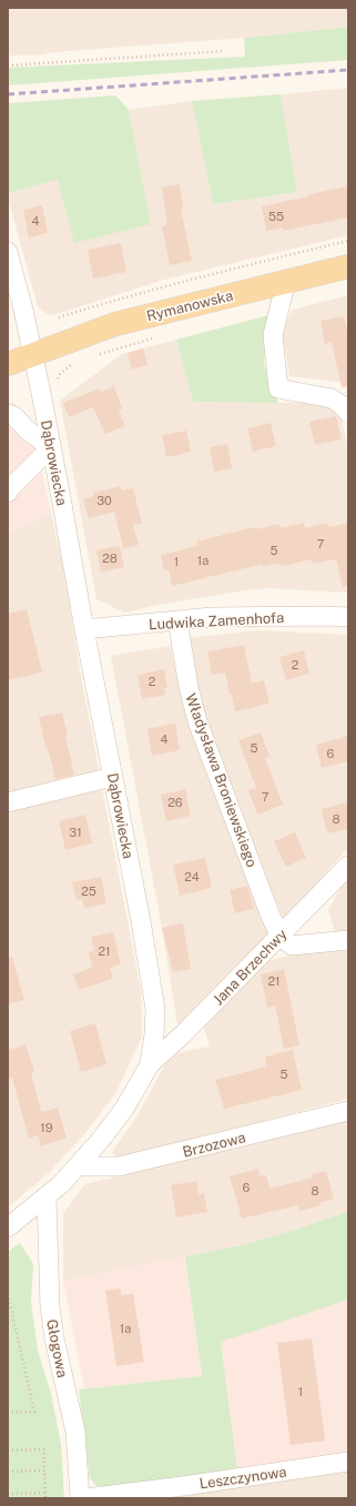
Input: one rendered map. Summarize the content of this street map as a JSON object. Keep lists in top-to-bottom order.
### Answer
{
  "streets": {
    "main road": ["Rymanowska"],
    "street": [
      "Dąbrowiecka",
      "Ludwika Zamenhofa",
      "Władysława Broniewskiego",
      "Jana Brzechwy",
      "Brzozowa",
      "Głogowa",
      "Leszczynowa"
    ]
  },
  "crossings": [
    ["Rymanowska", "Dąbrowiecka"],
    ["Dąbrowiecka", "Ludwika Zamenhofa"],
    ["Dąbrowiecka", "Jana Brzechwy"],
    ["Dąbrowiecka", "Brzozowa"],
    ["Dąbrowiecka", "Głogowa"],
    ["Ludwika Zamenhofa", "Władysława Broniewskiego"],
    ["Władysława Broniewskiego", "Jana Brzechwy"]
  ],
  "house_numbers": [
    "55",
    "4",
    "30",
    "7",
    "5",
    "28",
    "1a",
    "1",
    "2",
    "2",
    "4",
    "5",
    "6",
    "7",
    "26",
    "8",
    "31",
    "24",
    "25",
    "21",
    "21",
    "5",
    "19",
    "6",
    "8",
    "1a",
    "1"
  ]
}
